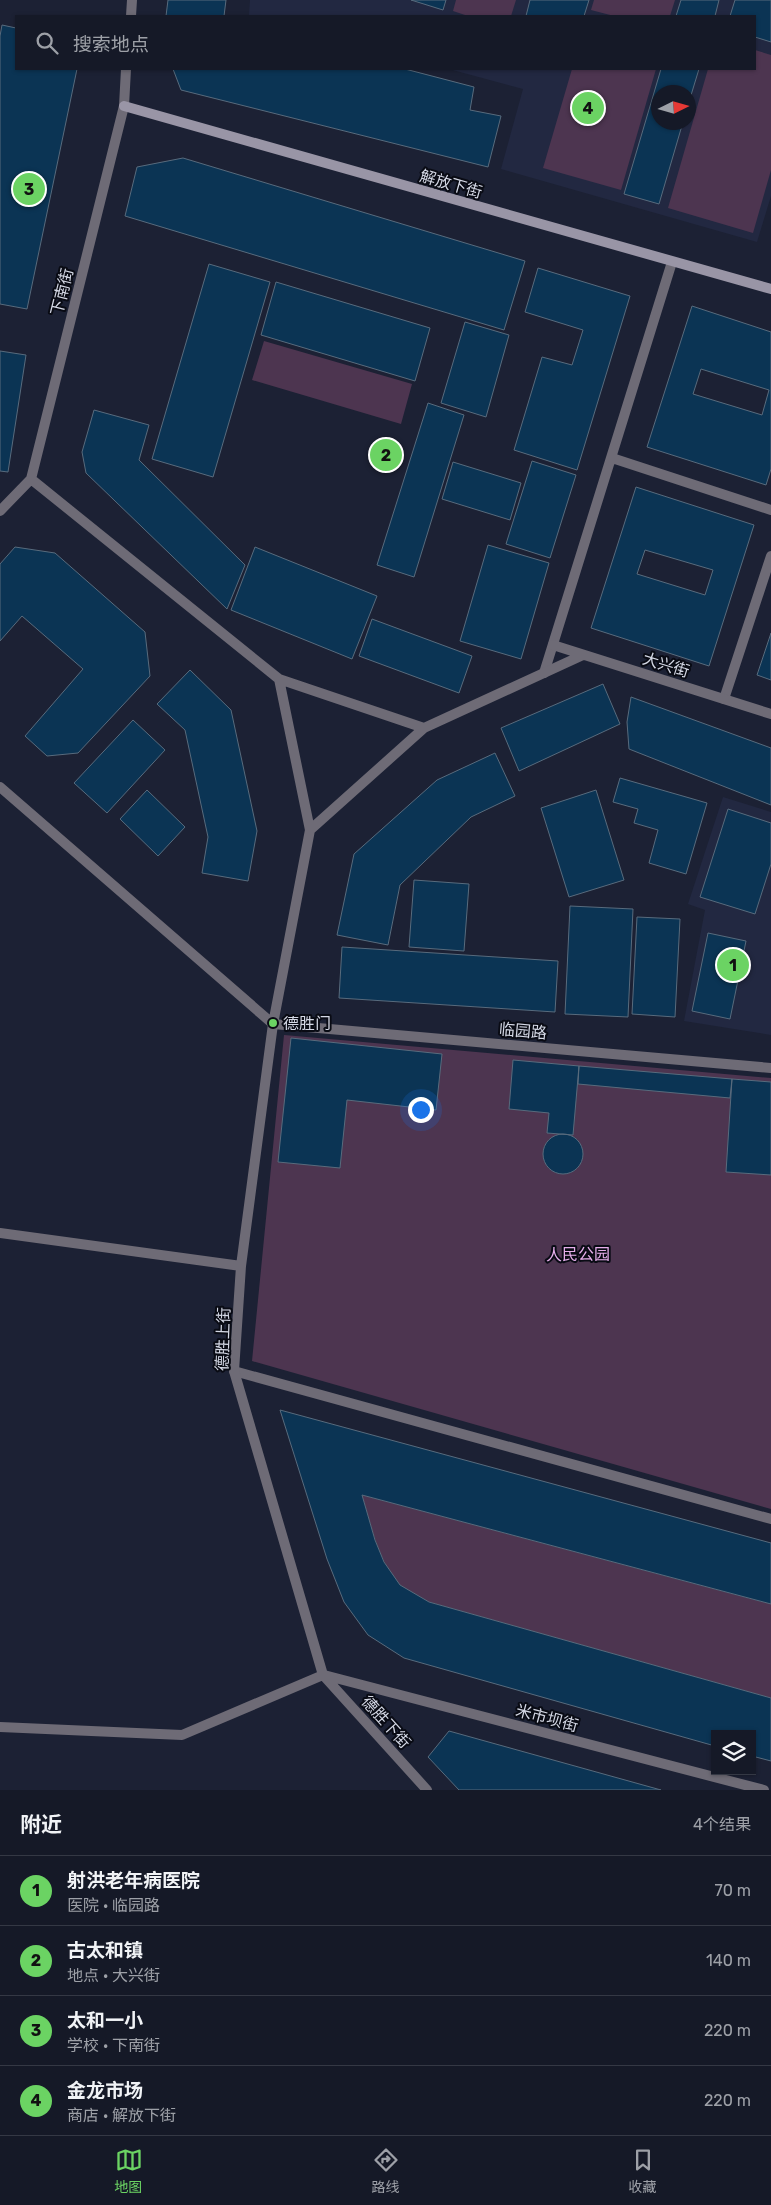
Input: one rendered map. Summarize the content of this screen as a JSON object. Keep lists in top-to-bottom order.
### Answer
{
  "streets": {
    "street": [
      "解放下街",
      "下南街",
      "大兴街",
      "临园路",
      "德胜上街",
      "米市坝街",
      "德胜下街"
    ]
  },
  "crossings": [
    ["解放下街", "下南街"],
    ["临园路", "德胜上街"],
    ["德胜上街", "米市坝街"],
    ["德胜上街", "德胜下街"],
    ["米市坝街", "德胜下街"]
  ],
  "parks": ["人民公园"],
  "places": ["德胜门"],
  "north": "right",
  "page": {
    "search": "搜索地点",
    "pins": [
      "4",
      "3",
      "2",
      "1"
    ],
    "heading": ["附近", "4个结果"],
    "list": [
      {
        "mark": "1",
        "name": "射洪老年病医院",
        "note": "医院 · 临园路",
        "value": "70 m"
      },
      {
        "mark": "2",
        "name": "古太和镇",
        "note": "地点 · 大兴街",
        "value": "140 m"
      },
      {
        "mark": "3",
        "name": "太和一小",
        "note": "学校 · 下南街",
        "value": "220 m"
      },
      {
        "mark": "4",
        "name": "金龙市场",
        "note": "商店 · 解放下街",
        "value": "220 m"
      }
    ],
    "nav": ["地图", "路线", "收藏"]
  }
}
